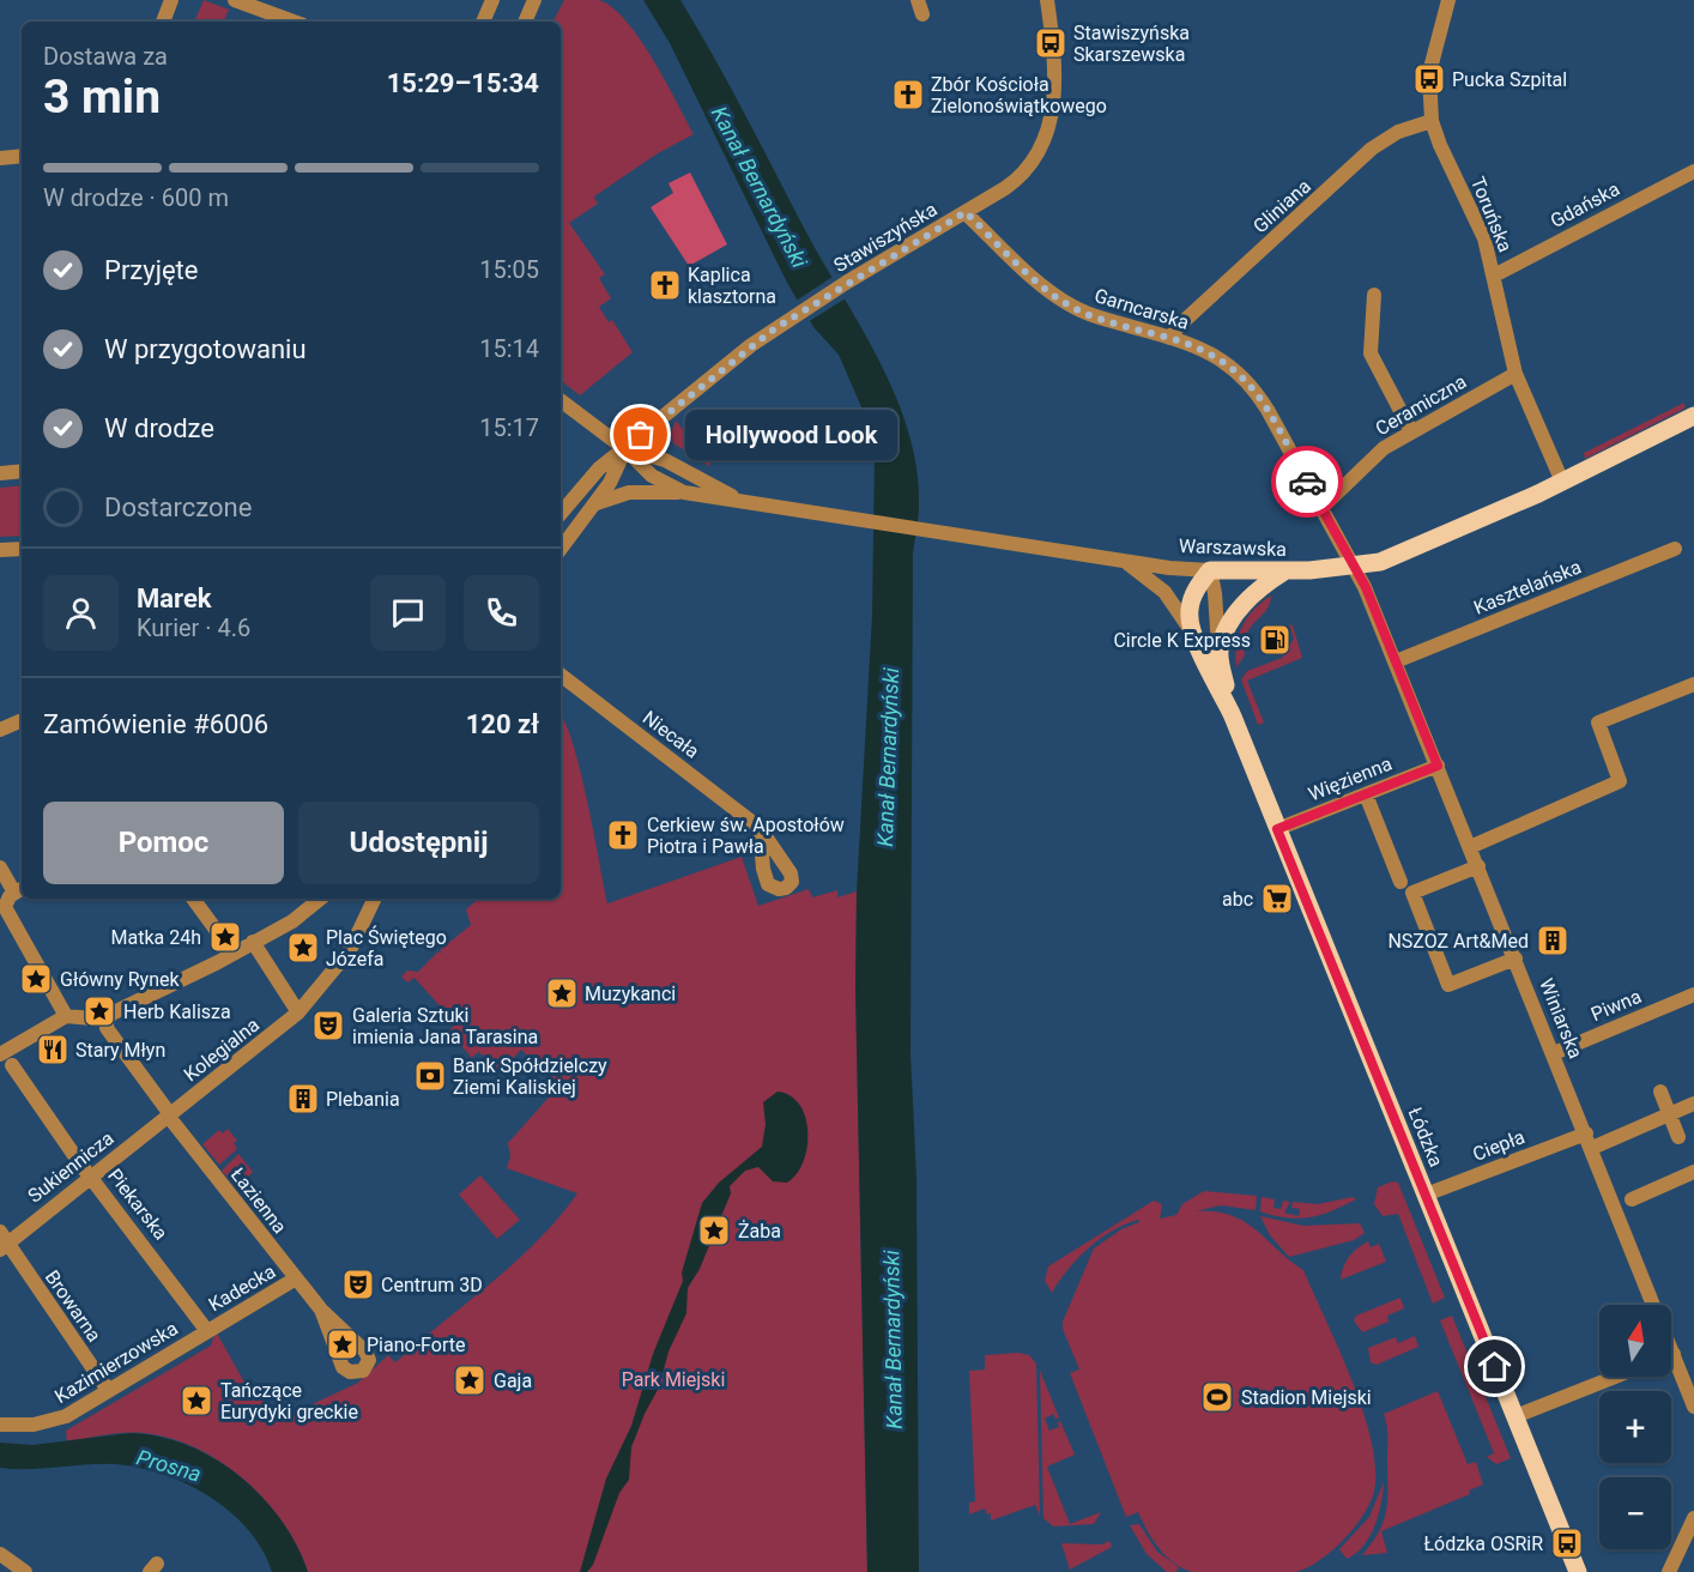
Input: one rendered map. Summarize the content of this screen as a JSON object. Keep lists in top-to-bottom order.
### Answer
{
  "streets": {
    "main road": ["Warszawska", "Łódzka"],
    "street": [
      "Gdańska",
      "Gliniana",
      "Toruńska",
      "Stawiszyńska",
      "Garncarska",
      "Ceramiczna",
      "Kasztelańska",
      "Niecała",
      "Więzienna",
      "Piwna",
      "Winiarska",
      "Kolegialna",
      "Ciepła",
      "Sukiennicza",
      "Łazienna",
      "Piekarska",
      "Kadecka",
      "Browarna",
      "Kazimierzowska"
    ]
  },
  "crossings": [
    ["Gdańska", "Toruńska"],
    ["Gliniana", "Toruńska"],
    ["Gliniana", "Garncarska"],
    ["Toruńska", "Ceramiczna"],
    ["Toruńska", "Warszawska"],
    ["Stawiszyńska", "Garncarska"],
    ["Stawiszyńska", "Warszawska"],
    ["Garncarska", "Ceramiczna"],
    ["Garncarska", "Warszawska"],
    ["Garncarska", "Winiarska"],
    ["Warszawska", "Winiarska"],
    ["Kasztelańska", "Winiarska"],
    ["Więzienna", "Winiarska"],
    ["Więzienna", "Łódzka"],
    ["Piwna", "Winiarska"],
    ["Winiarska", "Ciepła"],
    ["Kolegialna", "Sukiennicza"],
    ["Kolegialna", "Łazienna"],
    ["Łódzka", "Ciepła"],
    ["Sukiennicza", "Łazienna"],
    ["Sukiennicza", "Piekarska"],
    ["Sukiennicza", "Browarna"],
    ["Łazienna", "Kadecka"],
    ["Piekarska", "Kadecka"],
    ["Piekarska", "Kazimierzowska"],
    ["Kadecka", "Kazimierzowska"],
    ["Browarna", "Kazimierzowska"]
  ],
  "water": ["Kanał Bernardyński", "Prosna"],
  "parks": ["Park Miejski"],
  "places": {
    "bus stop": ["Stawiszyńska Skarszewska", "Pucka Szpital", "Łódzka OSRiR"],
    "church": ["Zbór Kościoła Zielonoświątkowego", "Kaplica klasztorna", "Cerkiew św. Apostołów Piotra i Pawła"],
    "other": ["Hollywood Look"],
    "fuel station": ["Circle K Express"],
    "supermarket": ["abc"],
    "place": [
      "Matka 24h",
      "Plac Świętego Józefa",
      "Główny Rynek",
      "Muzykanci",
      "Herb Kalisza",
      "Żaba",
      "Piano-Forte",
      "Gaja",
      "Tańczące Eurydyki greckie"
    ],
    "building": ["NSZOZ Art&Med", "Plebania"],
    "theatre": ["Galeria Sztuki imienia Jana Tarasina", "Centrum 3D"],
    "restaurant": ["Stary Młyn"],
    "bank": ["Bank Spółdzielczy Ziemi Kaliskiej"],
    "sports": ["Stadion Miejski"]
  },
  "north": "top",
  "page": {
    "heading": ["3 min", "Dostawa za", "15:29–15:34"],
    "panel": [
      "Marek",
      "Kurier · 4.6",
      "Zamówienie #6006",
      "120 zł"
    ],
    "bar": "W drodze · 600 m",
    "list": [
      ["Przyjęte", "15:05"],
      ["W przygotowaniu", "15:14"],
      ["W drodze", "15:17"],
      "Dostarczone"
    ],
    "bubble": "Hollywood Look",
    "buttons": ["Pomoc", "Udostępnij"],
    "map_buttons": ["+", "−"]
  }
}
